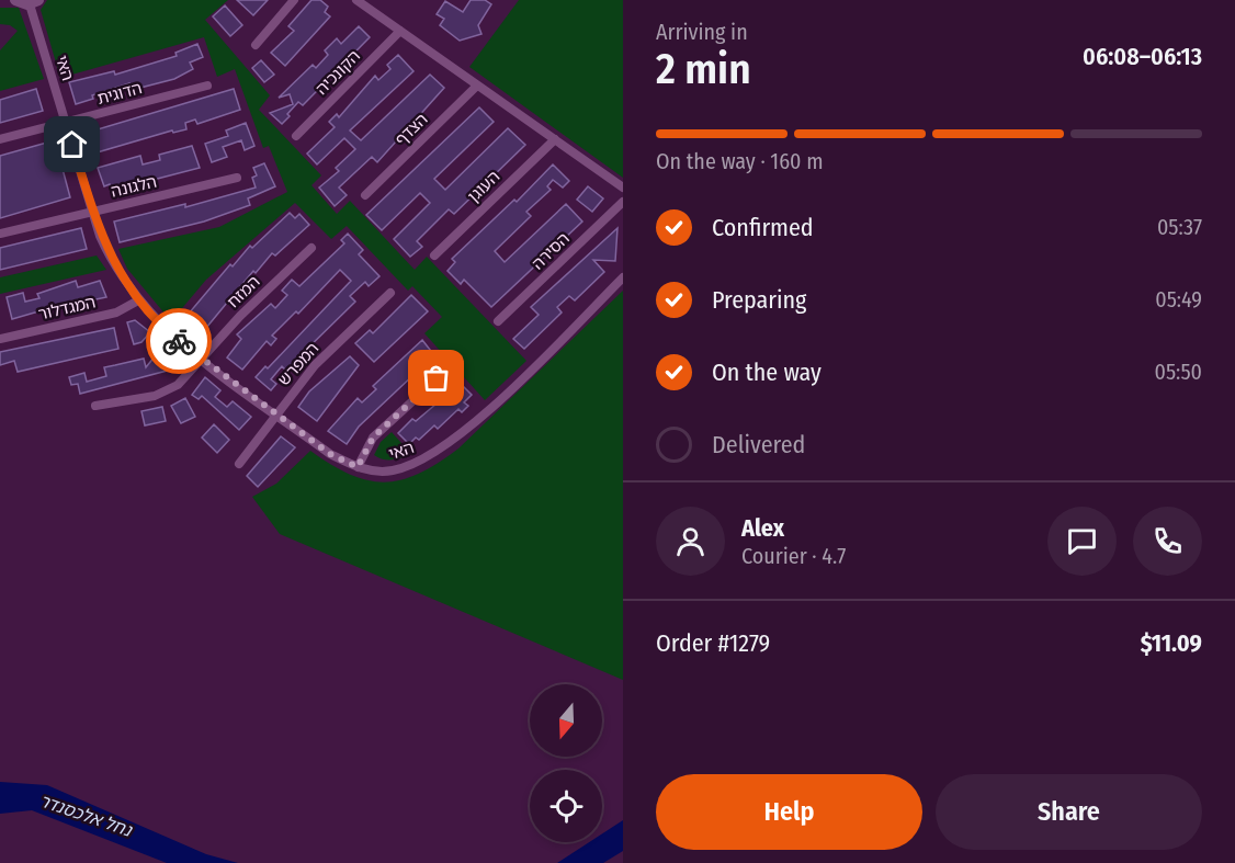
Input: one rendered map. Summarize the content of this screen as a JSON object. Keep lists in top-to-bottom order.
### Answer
{
  "streets": {
    "street": [
      "האי",
      "הקונכיה",
      "הדוגית",
      "הצדף",
      "הלגונה",
      "העוגן",
      "הסירה",
      "המזח",
      "המגדלור",
      "המפרש"
    ]
  },
  "crossings": [
    ["האי", "הדוגית"],
    ["האי", "הלגונה"],
    ["האי", "המזח"],
    ["האי", "המגדלור"],
    ["האי", "המפרש"]
  ],
  "water": ["נחל אלכסנדר"],
  "north": "bottom",
  "page": {
    "heading": ["2 min", "Arriving in", "06:08–06:13"],
    "panel": [
      "Alex",
      "Courier · 4.7",
      "Order #1279",
      "$11.09"
    ],
    "bar": "On the way · 160 m",
    "list": [
      ["Confirmed", "05:37"],
      ["Preparing", "05:49"],
      ["On the way", "05:50"],
      "Delivered"
    ],
    "buttons": ["Help", "Share"]
  }
}
